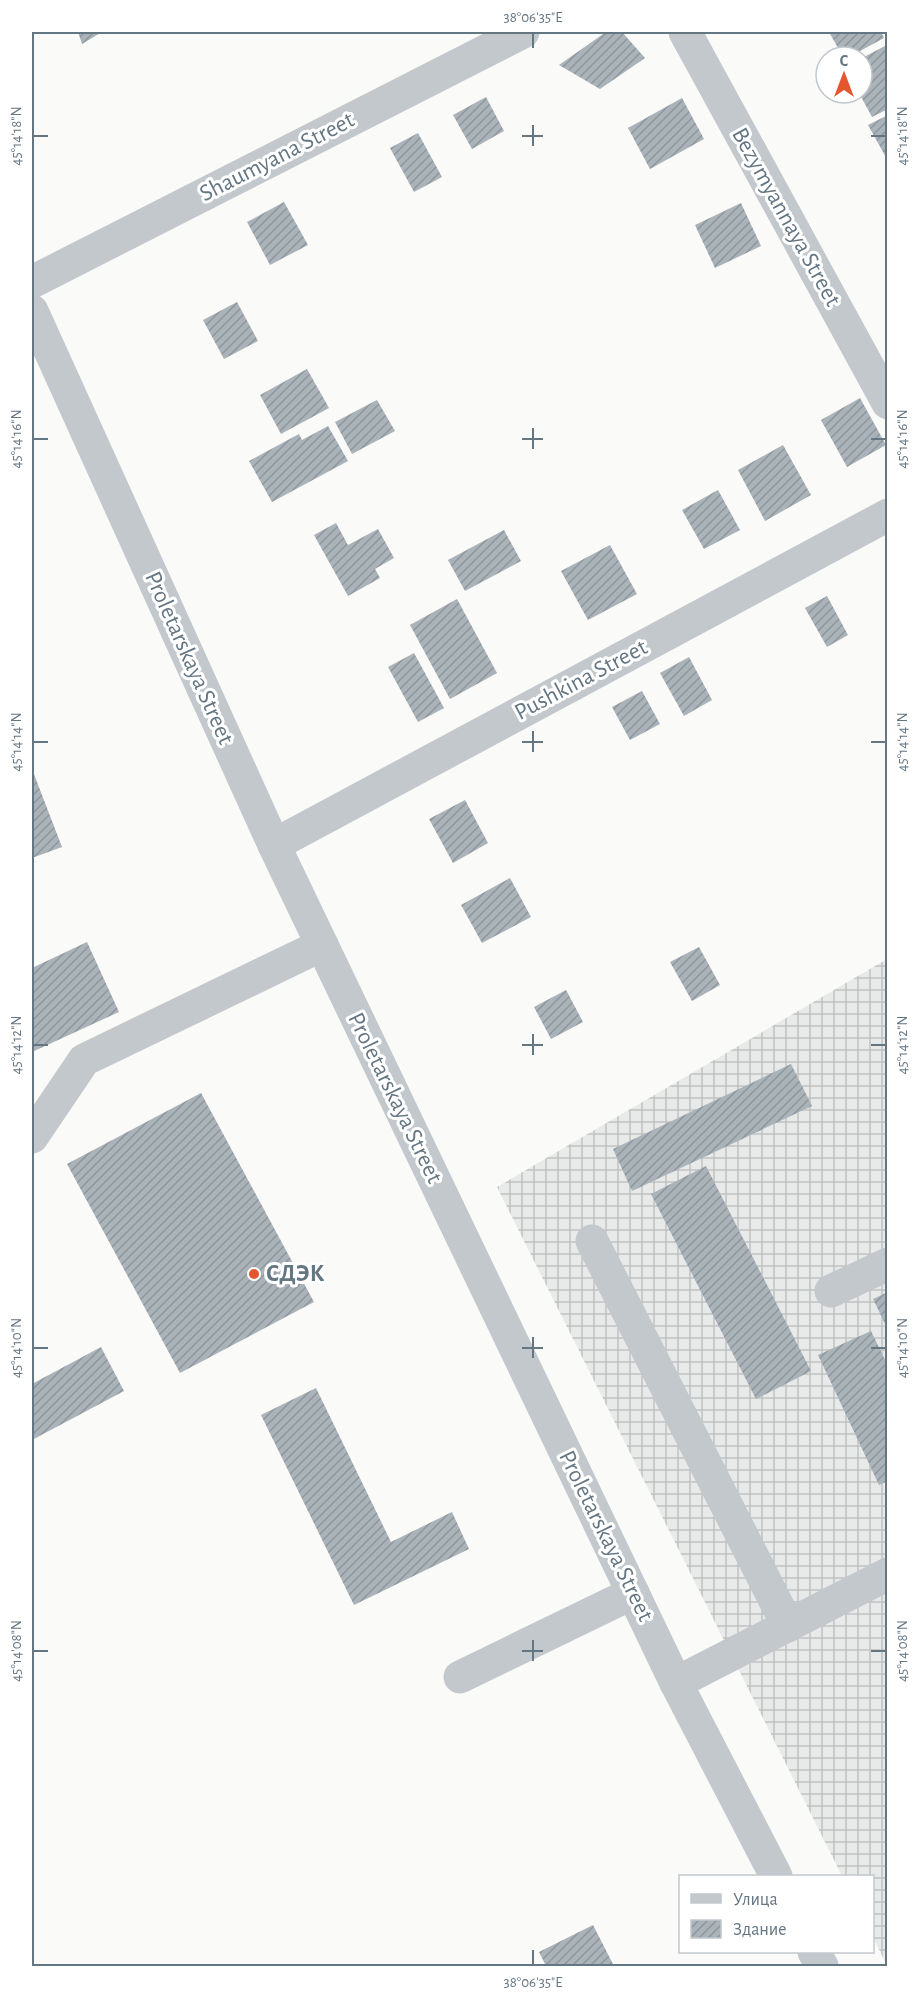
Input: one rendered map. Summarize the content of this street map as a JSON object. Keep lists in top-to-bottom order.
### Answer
{
  "streets": {
    "street": [
      "Shaumyana Street",
      "Bezymyannaya Street",
      "Proletarskaya Street",
      "Pushkina Street"
    ]
  },
  "crossings": [
    ["Proletarskaya Street", "Pushkina Street"]
  ],
  "places": ["СДЭК"],
  "legend": ["Улица", "Здание"],
  "north": "top",
  "coordinates": [
    "38°06'35\"E",
    "45°14'18\"N",
    "45°14'16\"N",
    "45°14'14\"N",
    "45°14'12\"N",
    "45°14'10\"N",
    "45°14'08\"N"
  ]
}
